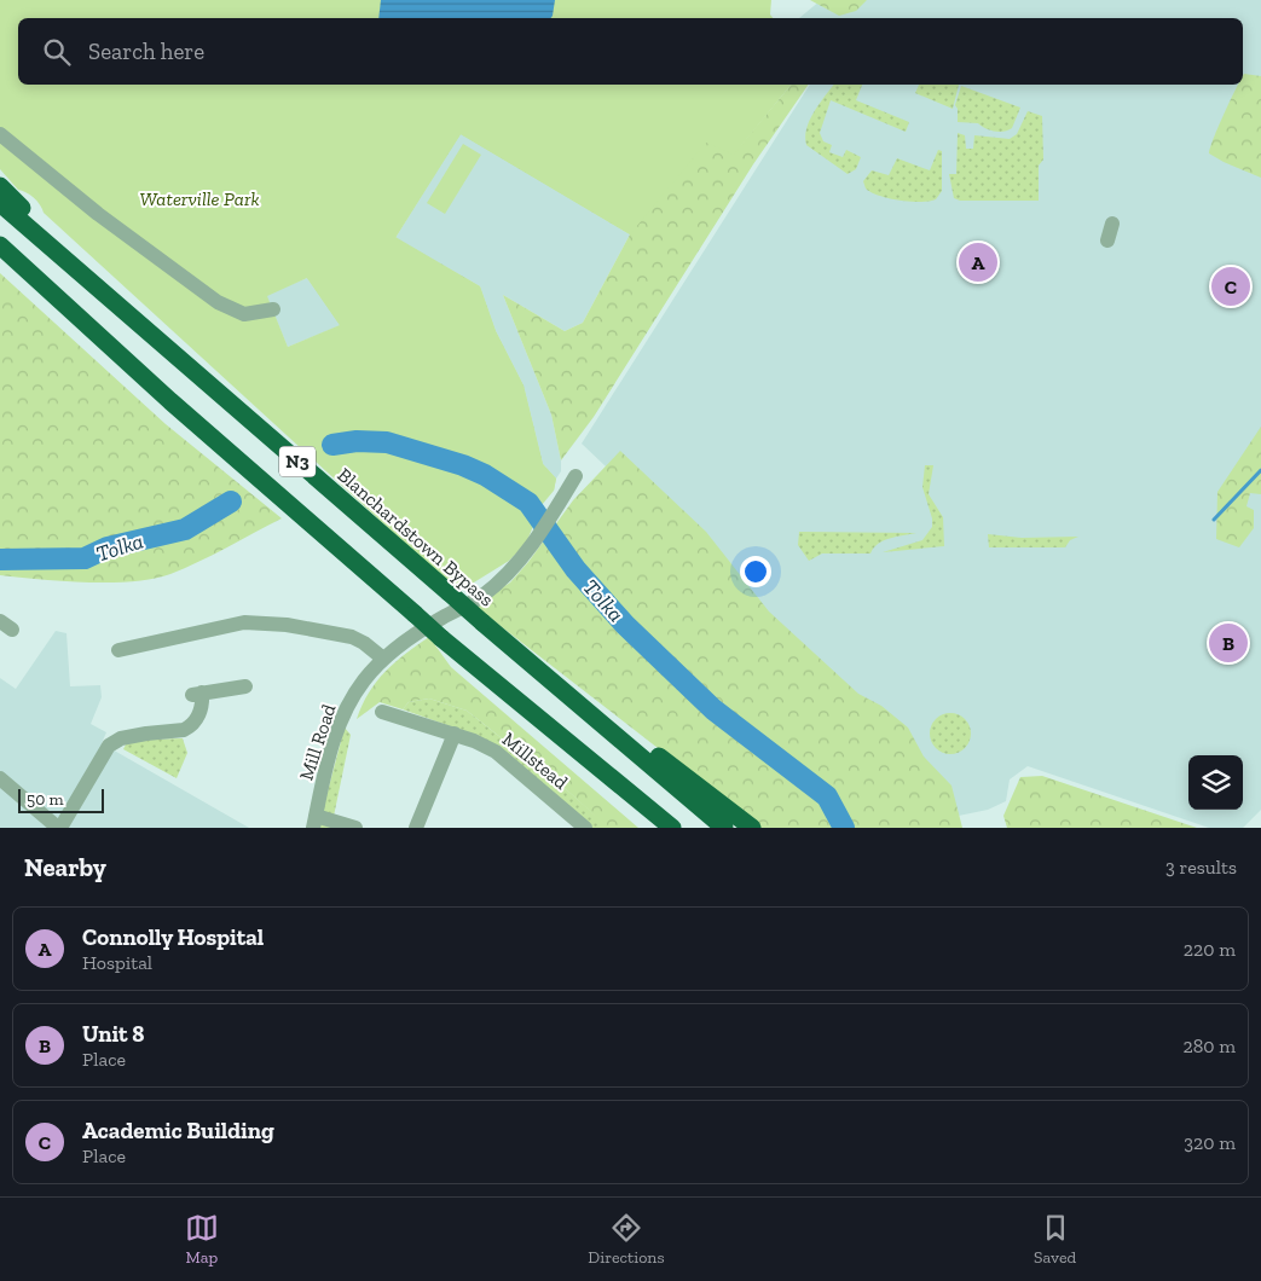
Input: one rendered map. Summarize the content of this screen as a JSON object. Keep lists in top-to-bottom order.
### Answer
{
  "streets": {
    "highway": ["N3", "Blanchardstown Bypass"],
    "street": ["Mill Road", "Millstead"]
  },
  "crossings": [
    ["N3", "Blanchardstown Bypass"]
  ],
  "water": ["Tolka"],
  "parks": ["Waterville Park"],
  "scale_bar": "50 m",
  "page": {
    "search": "Search here",
    "pins": ["A", "C", "B"],
    "scale": "50 m",
    "heading": ["Nearby", "3 results"],
    "list": [
      {
        "mark": "A",
        "name": "Connolly Hospital",
        "note": "Hospital",
        "value": "220 m"
      },
      {
        "mark": "B",
        "name": "Unit 8",
        "note": "Place",
        "value": "280 m"
      },
      {
        "mark": "C",
        "name": "Academic Building",
        "note": "Place",
        "value": "320 m"
      }
    ],
    "nav": ["Map", "Directions", "Saved"]
  }
}
